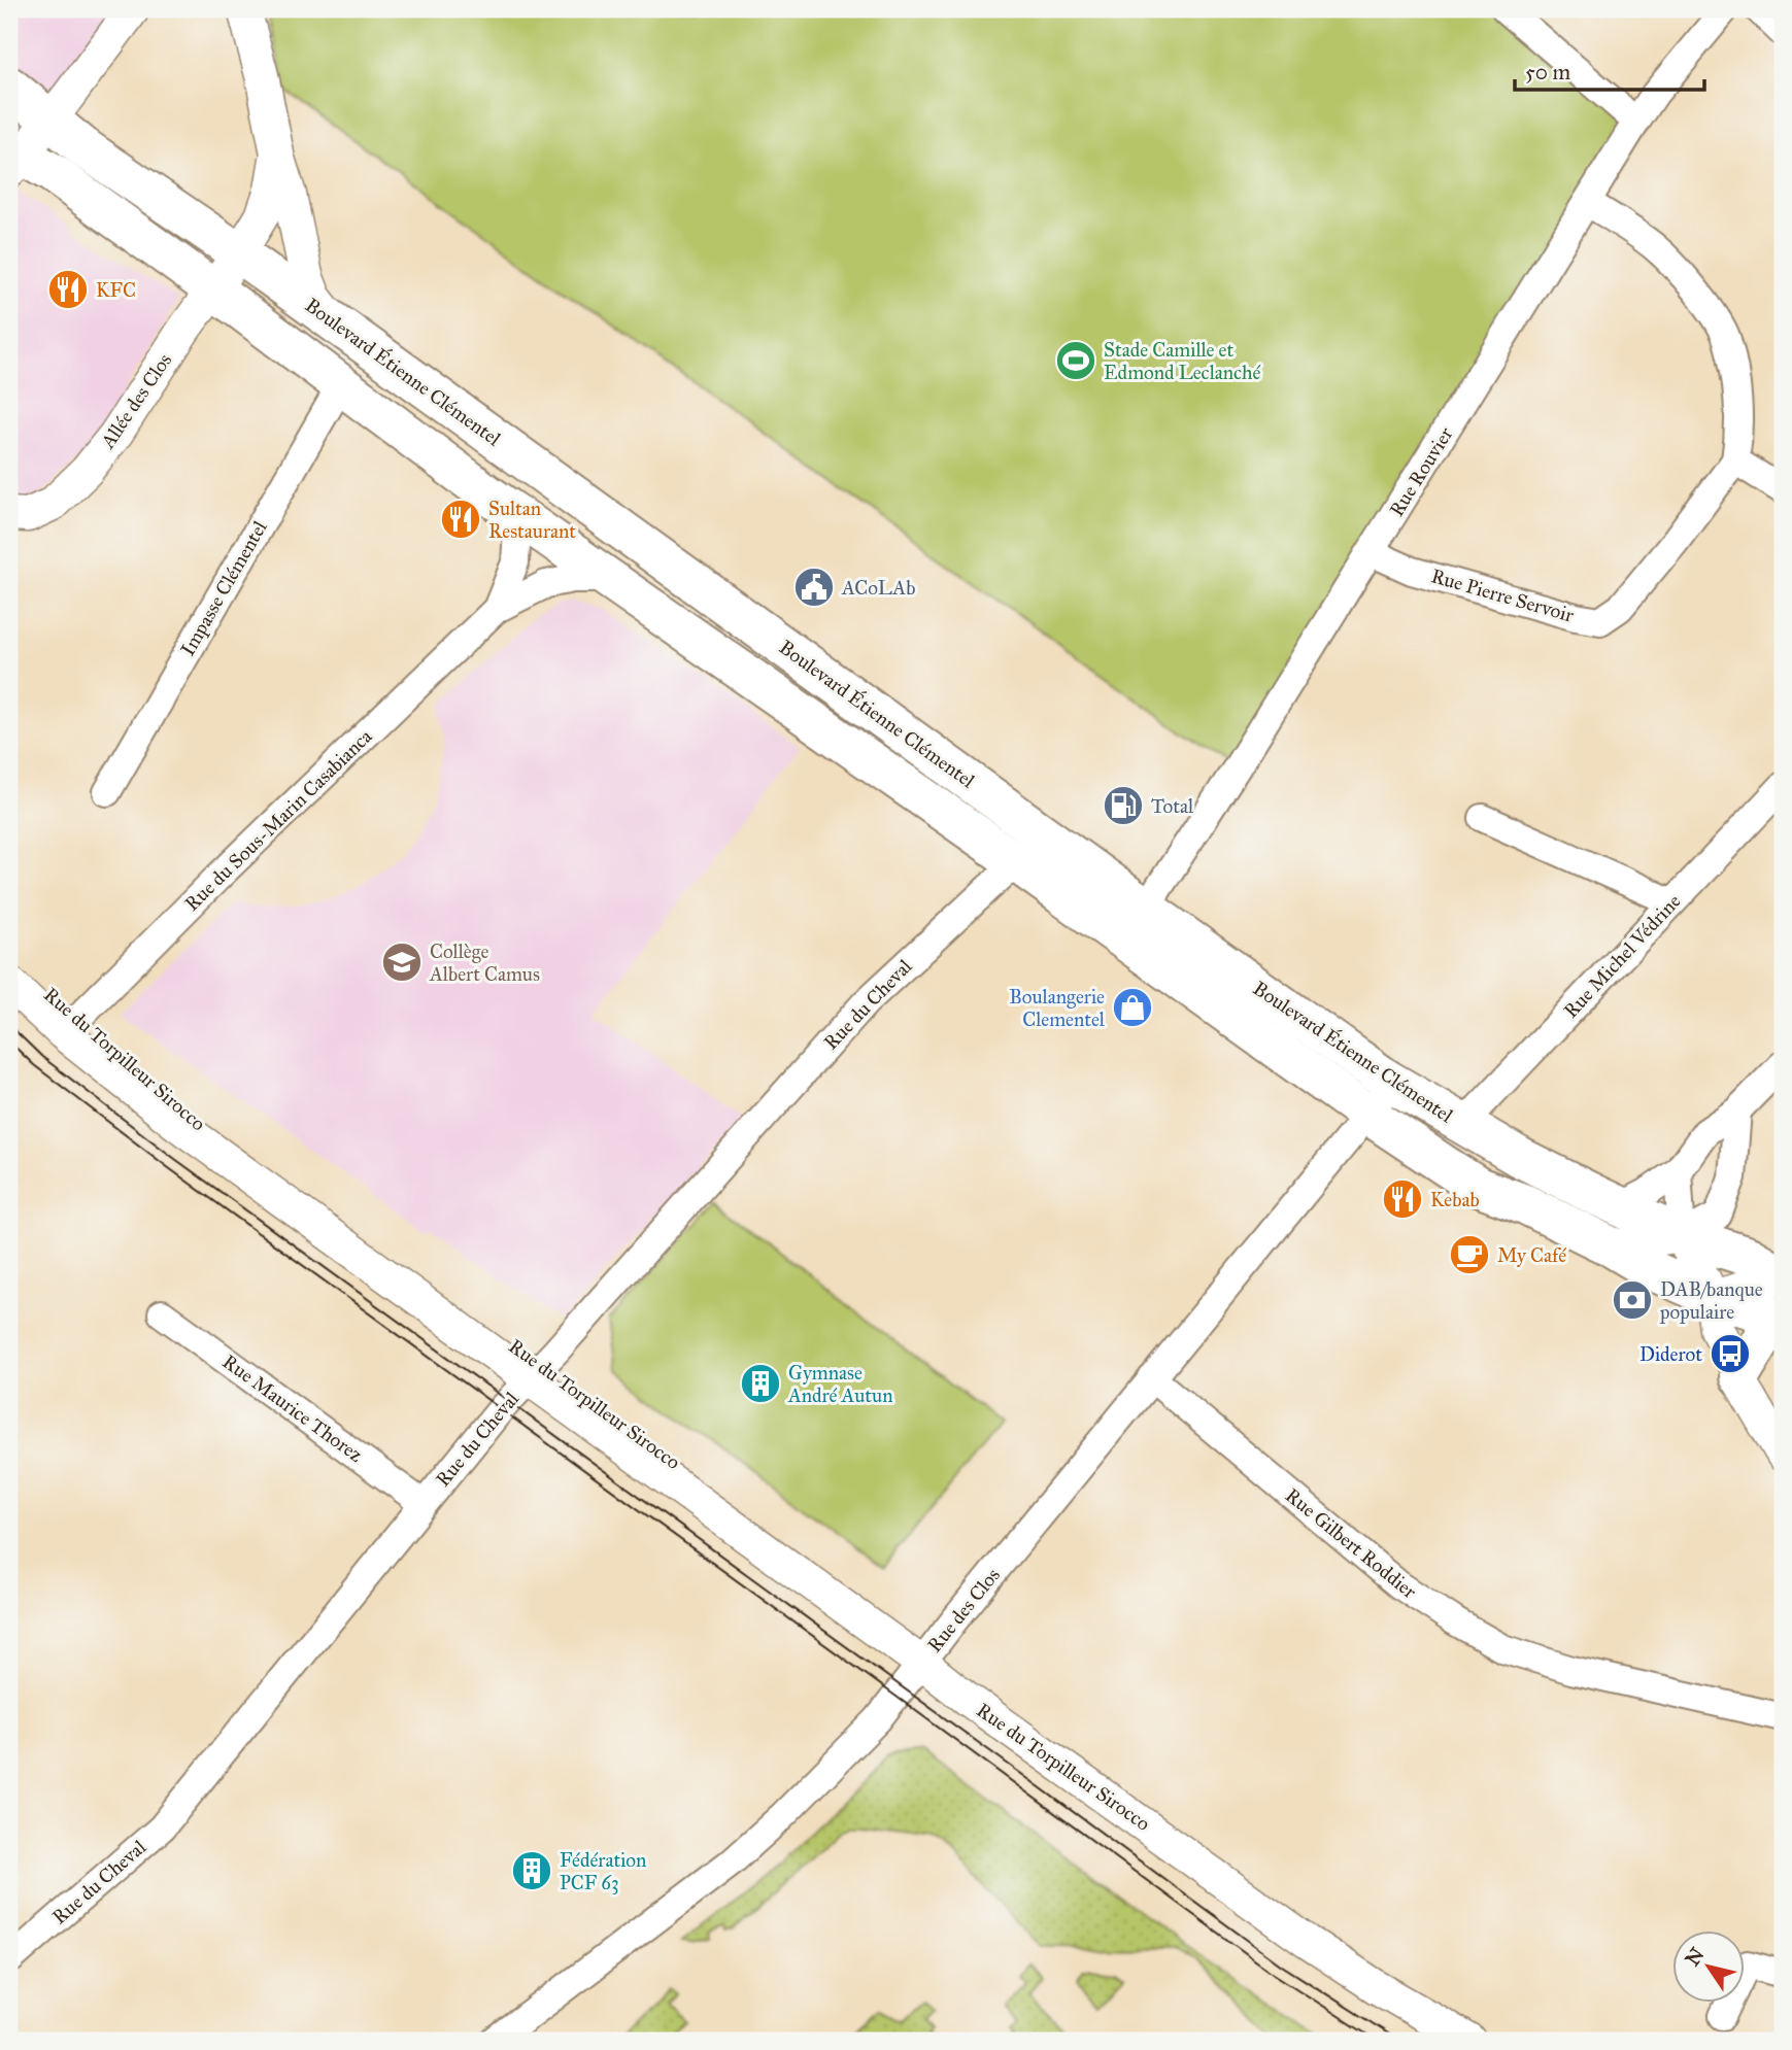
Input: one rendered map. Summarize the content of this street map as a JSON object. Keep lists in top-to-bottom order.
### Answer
{
  "streets": {
    "main road": ["Boulevard Étienne Clémentel"],
    "street": [
      "Allée des Clos",
      "Rue Rouvier",
      "Impasse Clémentel",
      "Rue Pierre Servoir",
      "Rue du Sous-Marin Casabianca",
      "Rue Michel Védrine",
      "Rue du Cheval",
      "Rue du Torpilleur Sirocco",
      "Rue Maurice Thorez",
      "Rue Gilbert Roddier",
      "Rue des Clos"
    ]
  },
  "crossings": [
    ["Boulevard Étienne Clémentel", "Allée des Clos"],
    ["Boulevard Étienne Clémentel", "Rue Rouvier"],
    ["Boulevard Étienne Clémentel", "Impasse Clémentel"],
    ["Boulevard Étienne Clémentel", "Rue du Sous-Marin Casabianca"],
    ["Boulevard Étienne Clémentel", "Rue Michel Védrine"],
    ["Boulevard Étienne Clémentel", "Rue du Cheval"],
    ["Boulevard Étienne Clémentel", "Rue des Clos"],
    ["Rue Rouvier", "Rue Pierre Servoir"],
    ["Rue du Sous-Marin Casabianca", "Rue du Torpilleur Sirocco"],
    ["Rue du Cheval", "Rue du Torpilleur Sirocco"],
    ["Rue du Cheval", "Rue Maurice Thorez"],
    ["Rue du Torpilleur Sirocco", "Rue des Clos"],
    ["Rue Gilbert Roddier", "Rue des Clos"]
  ],
  "places": {
    "restaurant": ["KFC", "Sultan Restaurant", "Kebab"],
    "sports": ["Stade Camille et Edmond Leclanché"],
    "public building": ["ACoLAb"],
    "fuel station": ["Total"],
    "school or university": ["Collège Albert Camus"],
    "shop": ["Boulangerie Clementel"],
    "cafe": ["My Café"],
    "bank": ["DAB/banque populaire"],
    "bus stop": ["Diderot"],
    "building": ["Gymnase André Autun", "Fédération PCF 63"]
  },
  "scale_bar": "50 m",
  "north": "top left"
}
